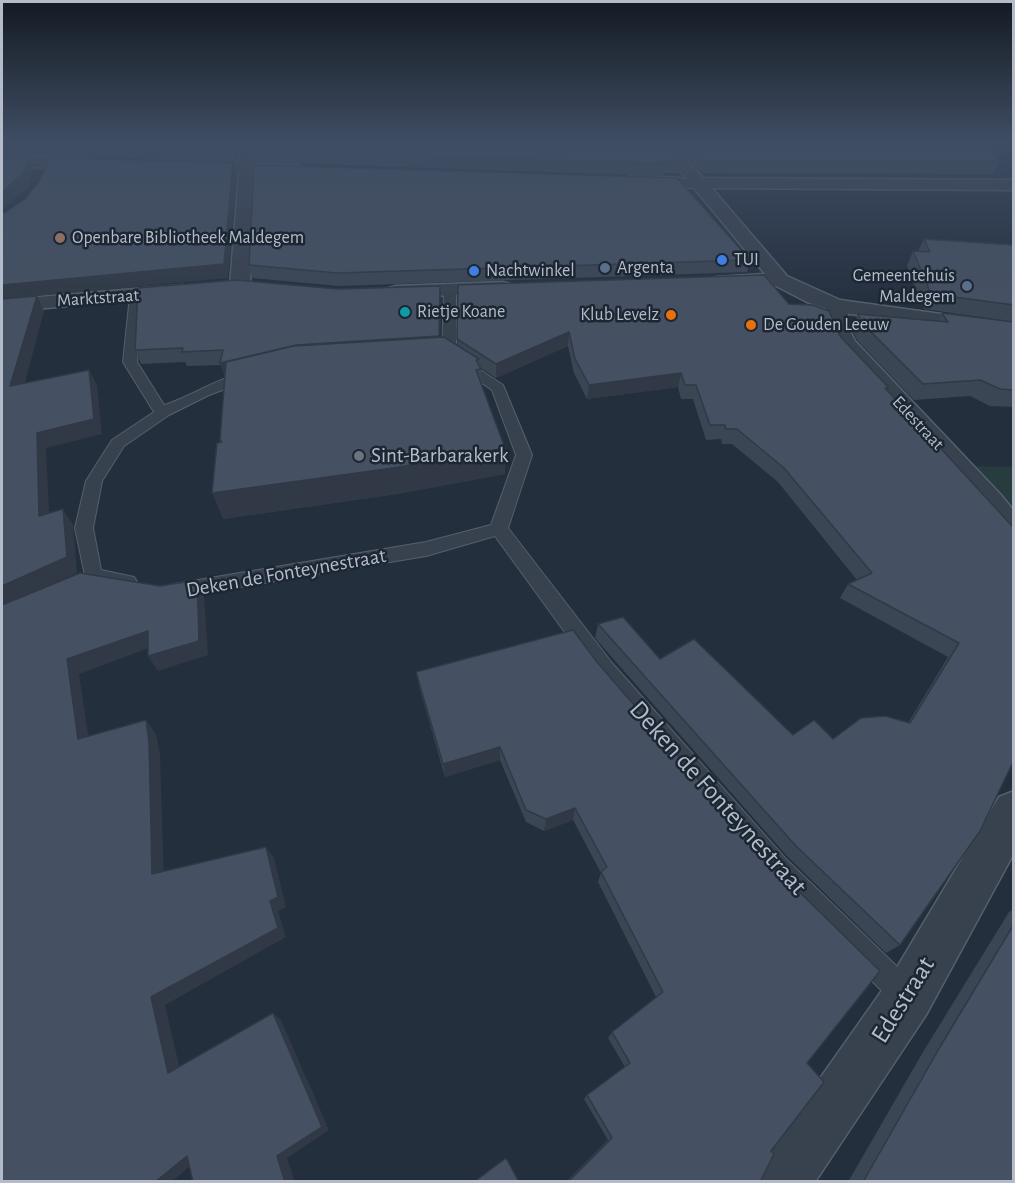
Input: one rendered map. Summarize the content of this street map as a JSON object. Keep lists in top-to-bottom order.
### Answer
{
  "streets": {
    "street": ["Marktstraat", "Edestraat"],
    "lane": ["Deken de Fonteynestraat"]
  },
  "crossings": [
    ["Edestraat", "Deken de Fonteynestraat"]
  ],
  "places": [
    "Openbare Bibliotheek Maldegem",
    "TUI",
    "Argenta",
    "Nachtwinkel",
    "Gemeentehuis Maldegem",
    "Rietje Koane",
    "Klub Levelz",
    "De Gouden Leeuw",
    "Sint-Barbarakerk"
  ]
}
